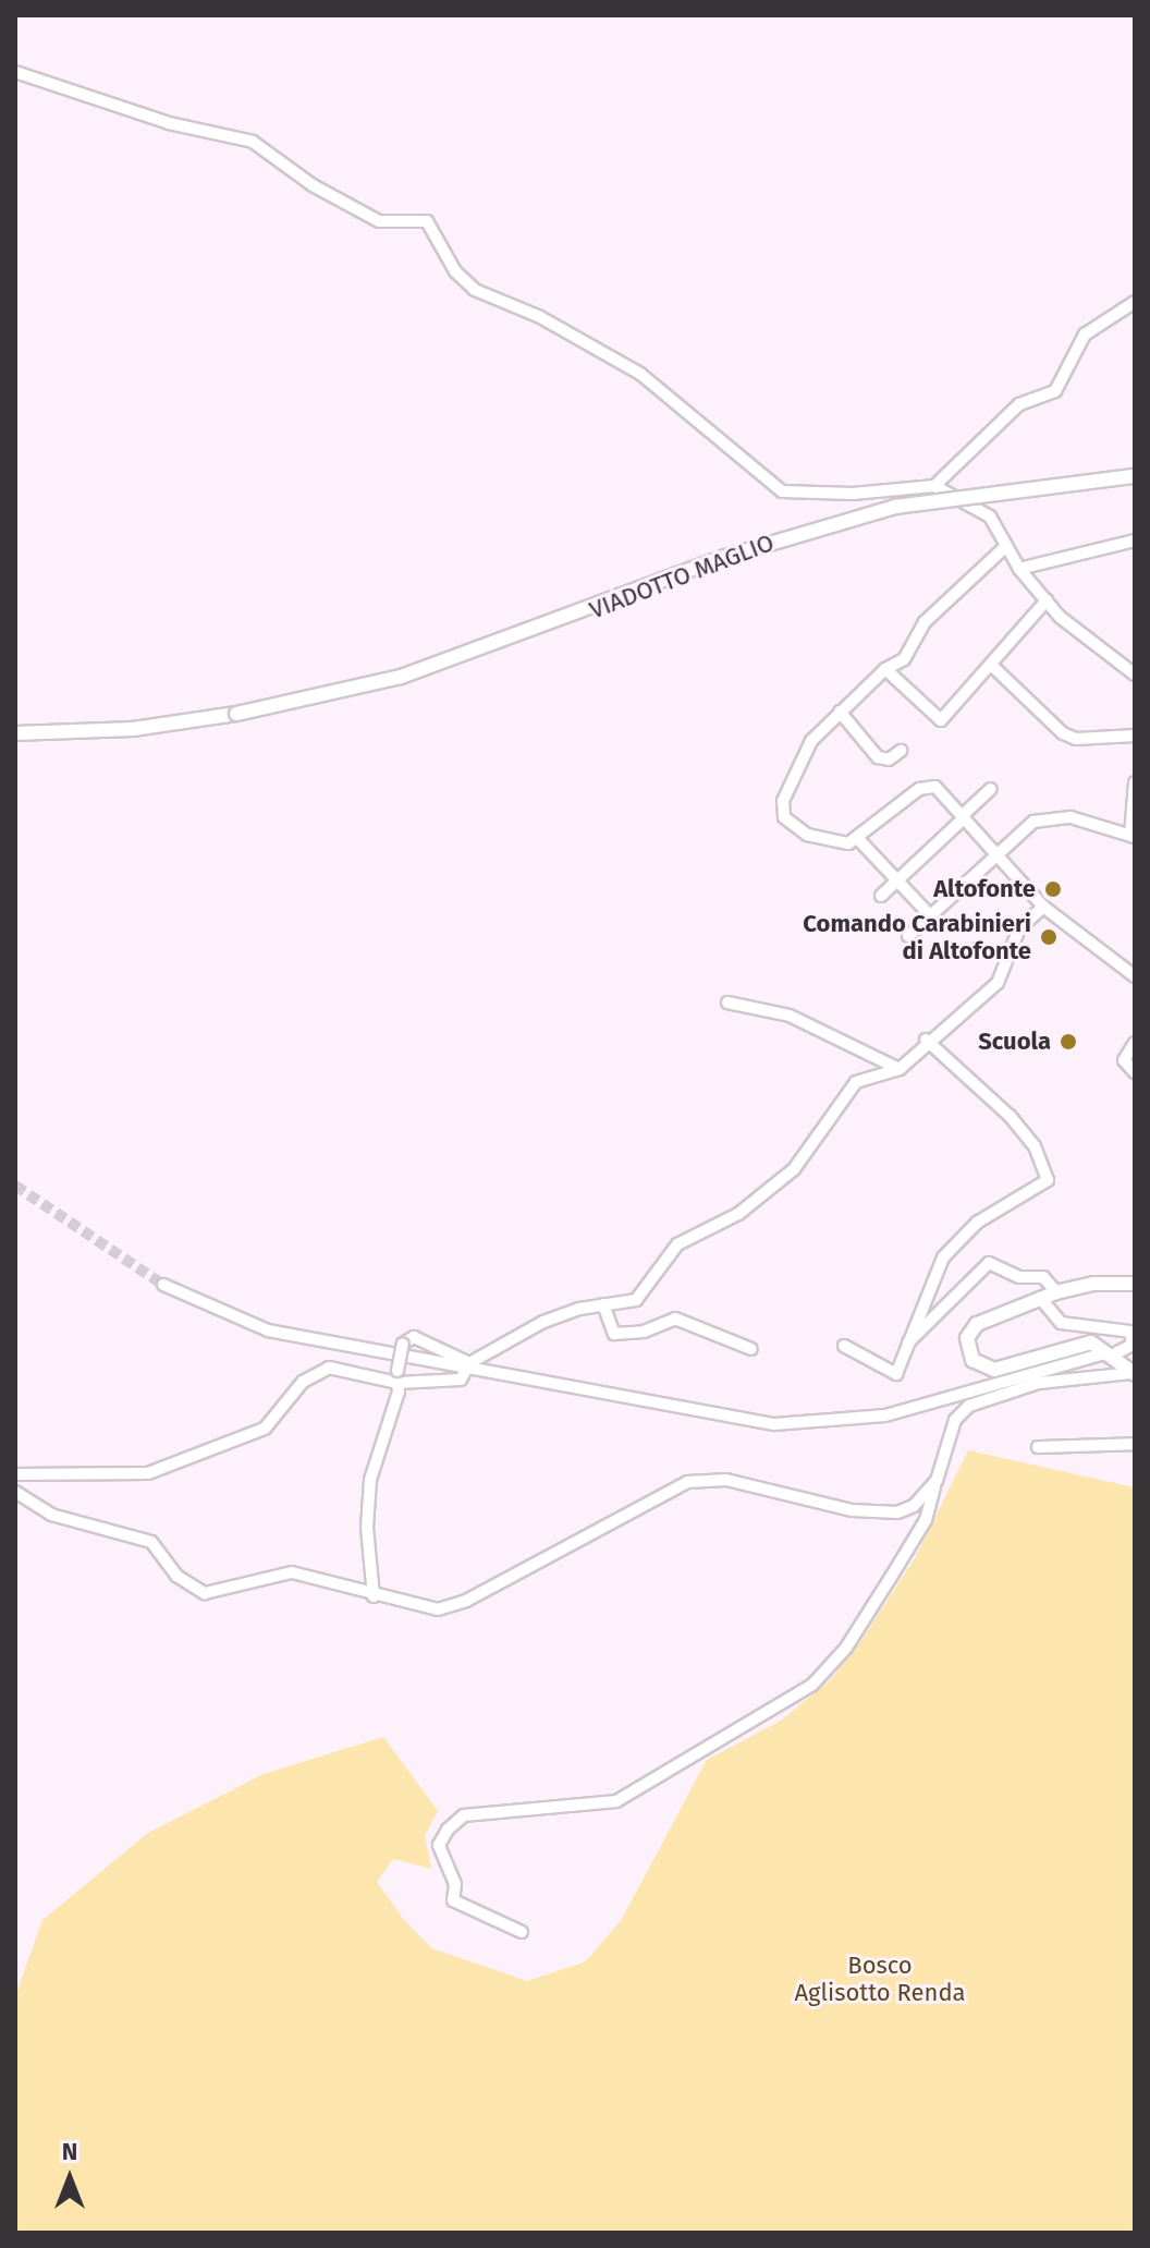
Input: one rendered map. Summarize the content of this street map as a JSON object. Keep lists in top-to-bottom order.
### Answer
{
  "streets": {
    "main road": ["VIADOTTO MAGLIO"]
  },
  "parks": ["Bosco Aglisotto Renda"],
  "places": ["Altofonte", "Comando Carabinieri di Altofonte", "Scuola"],
  "north": "top"
}
